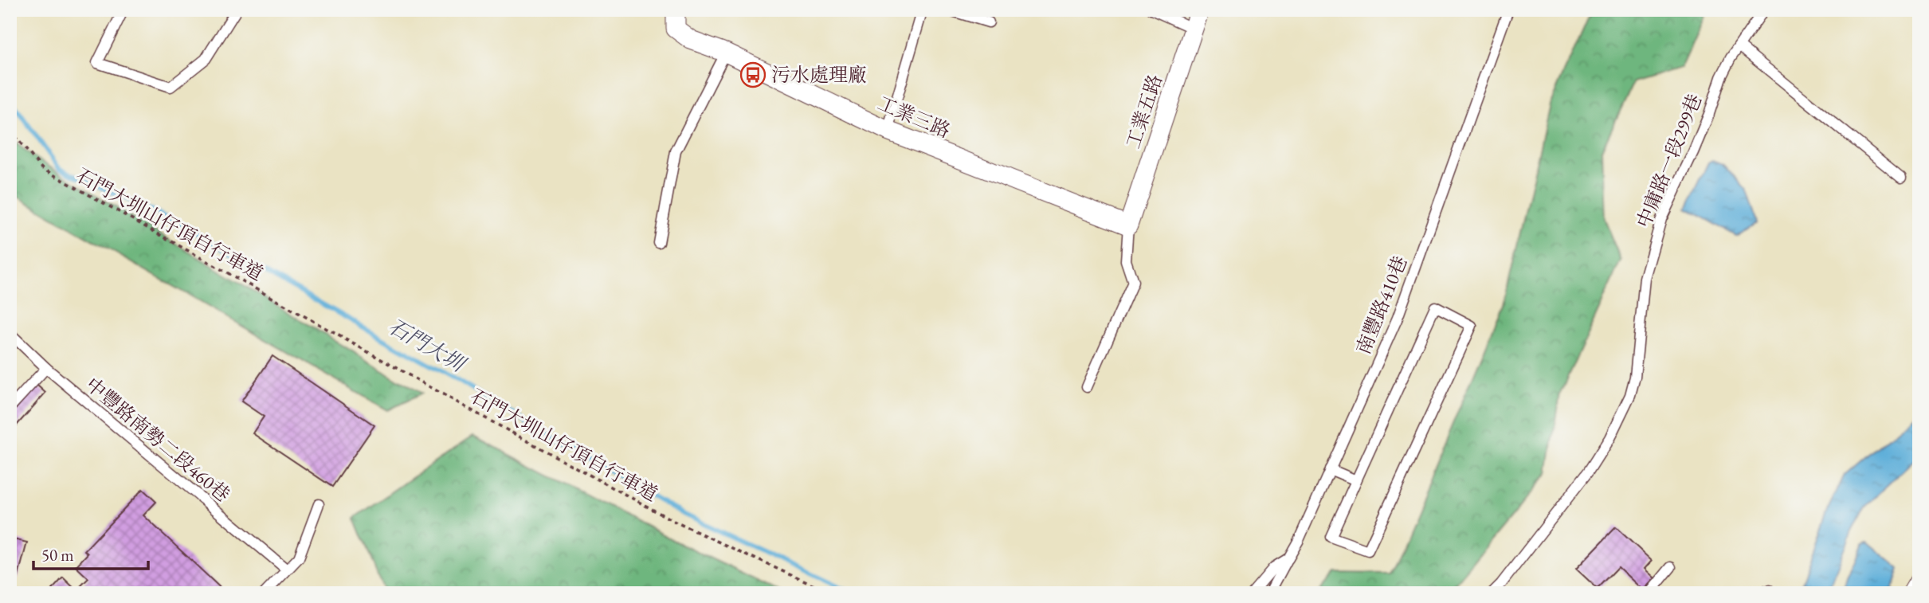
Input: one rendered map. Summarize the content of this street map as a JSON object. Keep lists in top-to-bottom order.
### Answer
{
  "streets": {
    "street": ["工業五路", "工業三路"],
    "lane": ["中庸路一段299巷", "南豐路410巷", "中豐路南勢二段460巷"],
    "path": ["石門大圳山仔頂自行車道"]
  },
  "crossings": [
    ["工業五路", "工業三路"]
  ],
  "water": ["石門大圳"],
  "places": {
    "bus stop": ["污水處理廠"]
  },
  "scale_bar": "50 m"
}
